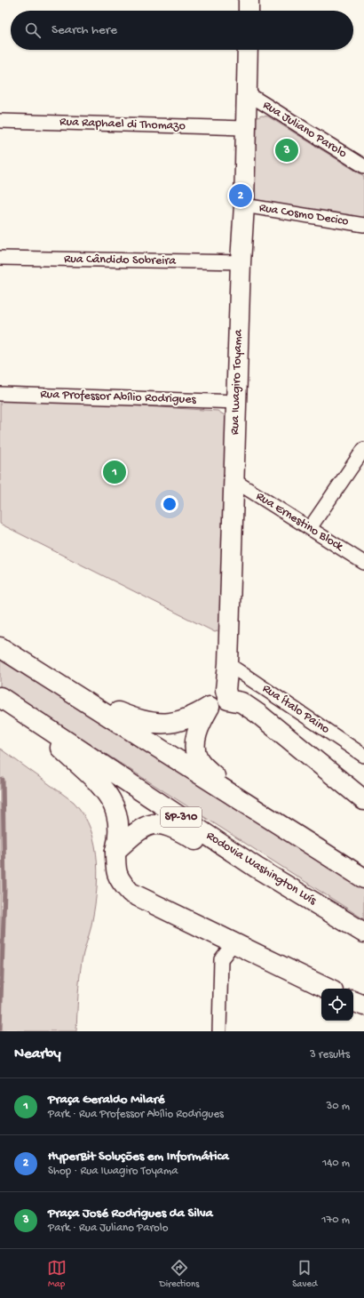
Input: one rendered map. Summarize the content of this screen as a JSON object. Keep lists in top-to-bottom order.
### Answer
{
  "streets": {
    "main road": ["Rua Iwagiro Toyama", "SP-310", "Rodovia Washington Luís"],
    "street": [
      "Rua Raphael di Thomazo",
      "Rua Juliano Parolo",
      "Rua Cosmo Decico",
      "Rua Cândido Sobreira",
      "Rua Professor Abílio Rodrigues",
      "Rua Ernestino Block",
      "Rua Ítalo Paino"
    ]
  },
  "crossings": [
    ["Rua Raphael di Thomazo", "Rua Iwagiro Toyama"],
    ["Rua Juliano Parolo", "Rua Iwagiro Toyama"],
    ["Rua Cosmo Decico", "Rua Iwagiro Toyama"],
    ["Rua Cândido Sobreira", "Rua Iwagiro Toyama"],
    ["Rua Iwagiro Toyama", "Rua Professor Abílio Rodrigues"],
    ["Rua Iwagiro Toyama", "Rua Ernestino Block"],
    ["Rua Iwagiro Toyama", "Rua Ítalo Paino"]
  ],
  "page": {
    "search": "Search here",
    "pins": ["3", "2", "1"],
    "heading": ["Nearby", "3 results"],
    "list": [
      {
        "mark": "1",
        "name": "Praça Geraldo Milaré",
        "note": "Park · Rua Professor Abílio Rodrigues",
        "value": "30 m"
      },
      {
        "mark": "2",
        "name": "HyperBit Soluções em Informática",
        "note": "Shop · Rua Iwagiro Toyama",
        "value": "140 m"
      },
      {
        "mark": "3",
        "name": "Praça José Rodrigues da Silva",
        "note": "Park · Rua Juliano Parolo",
        "value": "170 m"
      }
    ],
    "nav": ["Map", "Directions", "Saved"]
  }
}
